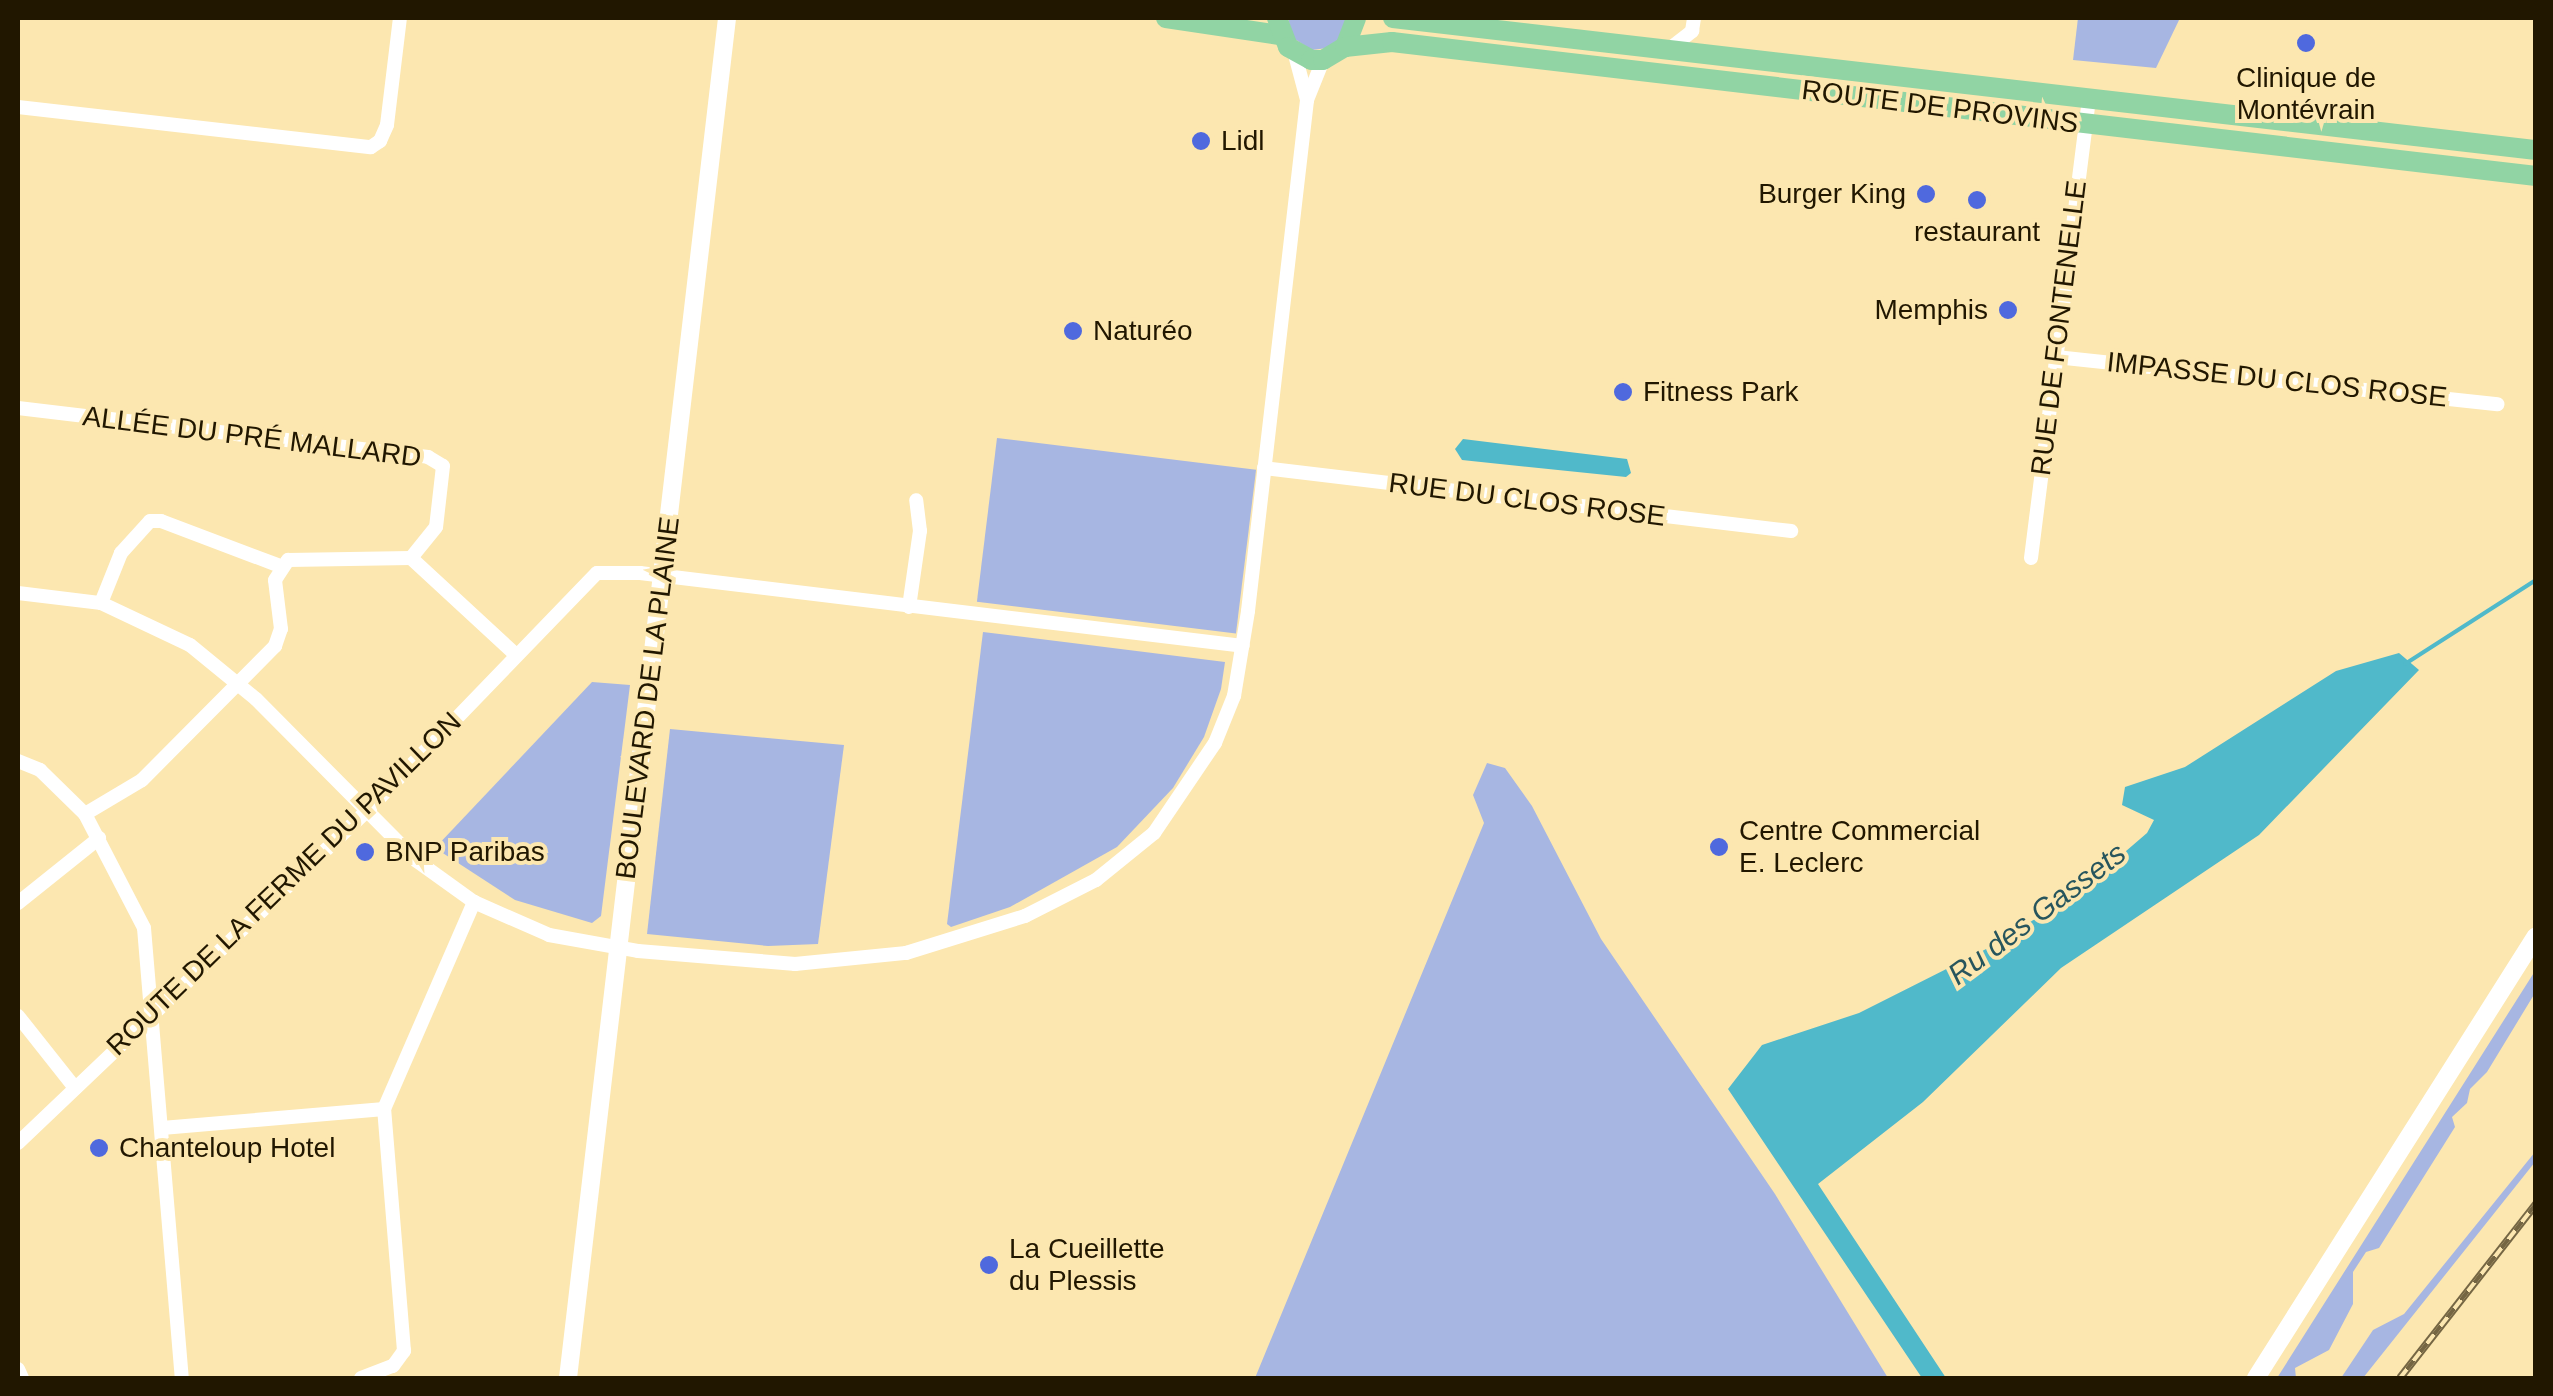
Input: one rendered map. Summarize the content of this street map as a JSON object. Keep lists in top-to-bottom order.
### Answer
{
  "streets": {
    "main road": ["ROUTE DE PROVINS", "BOULEVARD DE LA PLAINE"],
    "street": [
      "RUE DE FONTENELLE",
      "IMPASSE DU CLOS ROSE",
      "ALLÉE DU PRÉ MALLARD",
      "RUE DU CLOS ROSE",
      "ROUTE DE LA FERME DU PAVILLON"
    ]
  },
  "crossings": [
    ["ROUTE DE PROVINS", "RUE DE FONTENELLE"],
    ["RUE DE FONTENELLE", "IMPASSE DU CLOS ROSE"],
    ["BOULEVARD DE LA PLAINE", "ROUTE DE LA FERME DU PAVILLON"]
  ],
  "water": ["Ru des Gassets"],
  "places": [
    "Clinique de Montévrain",
    "Lidl",
    "Burger King",
    "restaurant",
    "Memphis",
    "Naturéo",
    "Fitness Park",
    "Centre Commercial E. Leclerc",
    "BNP Paribas",
    "Chanteloup Hotel",
    "La Cueillette du Plessis"
  ]
}
